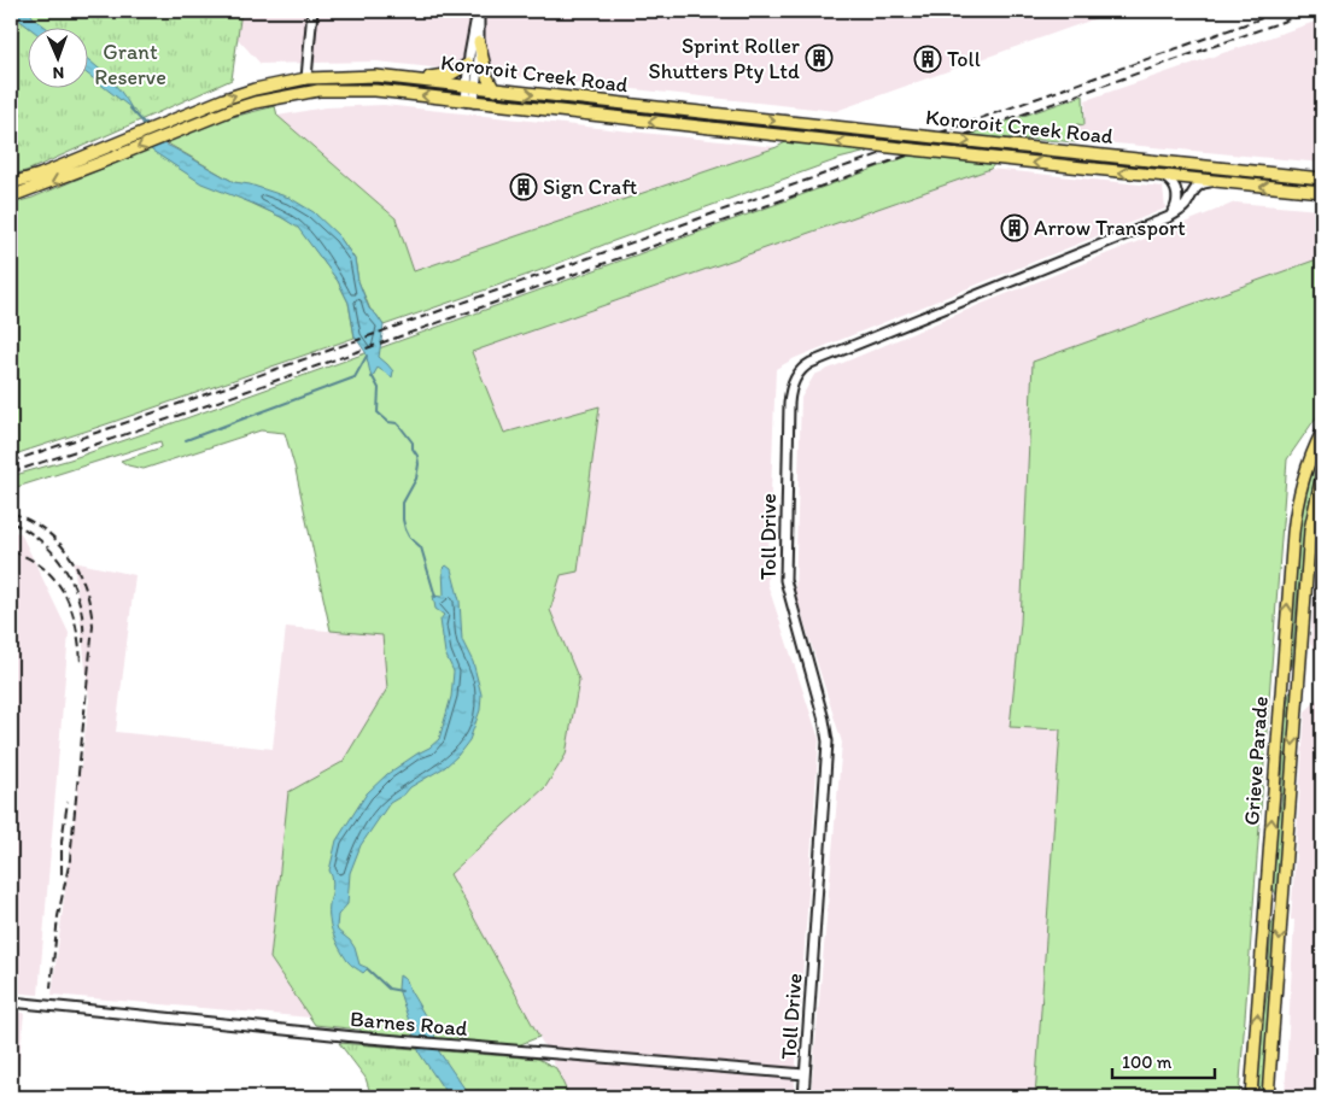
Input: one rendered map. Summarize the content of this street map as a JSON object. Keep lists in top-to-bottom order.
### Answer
{
  "streets": {
    "main road": ["Kororoit Creek Road", "Grieve Parade"],
    "street": ["Toll Drive", "Barnes Road"]
  },
  "crossings": [
    ["Kororoit Creek Road", "Toll Drive"],
    ["Toll Drive", "Barnes Road"]
  ],
  "parks": ["Grant Reserve"],
  "places": {
    "building": [
      "Sprint Roller Shutters Pty Ltd",
      "Toll",
      "Sign Craft",
      "Arrow Transport"
    ]
  },
  "scale_bar": "100 m",
  "north": "bottom"
}
